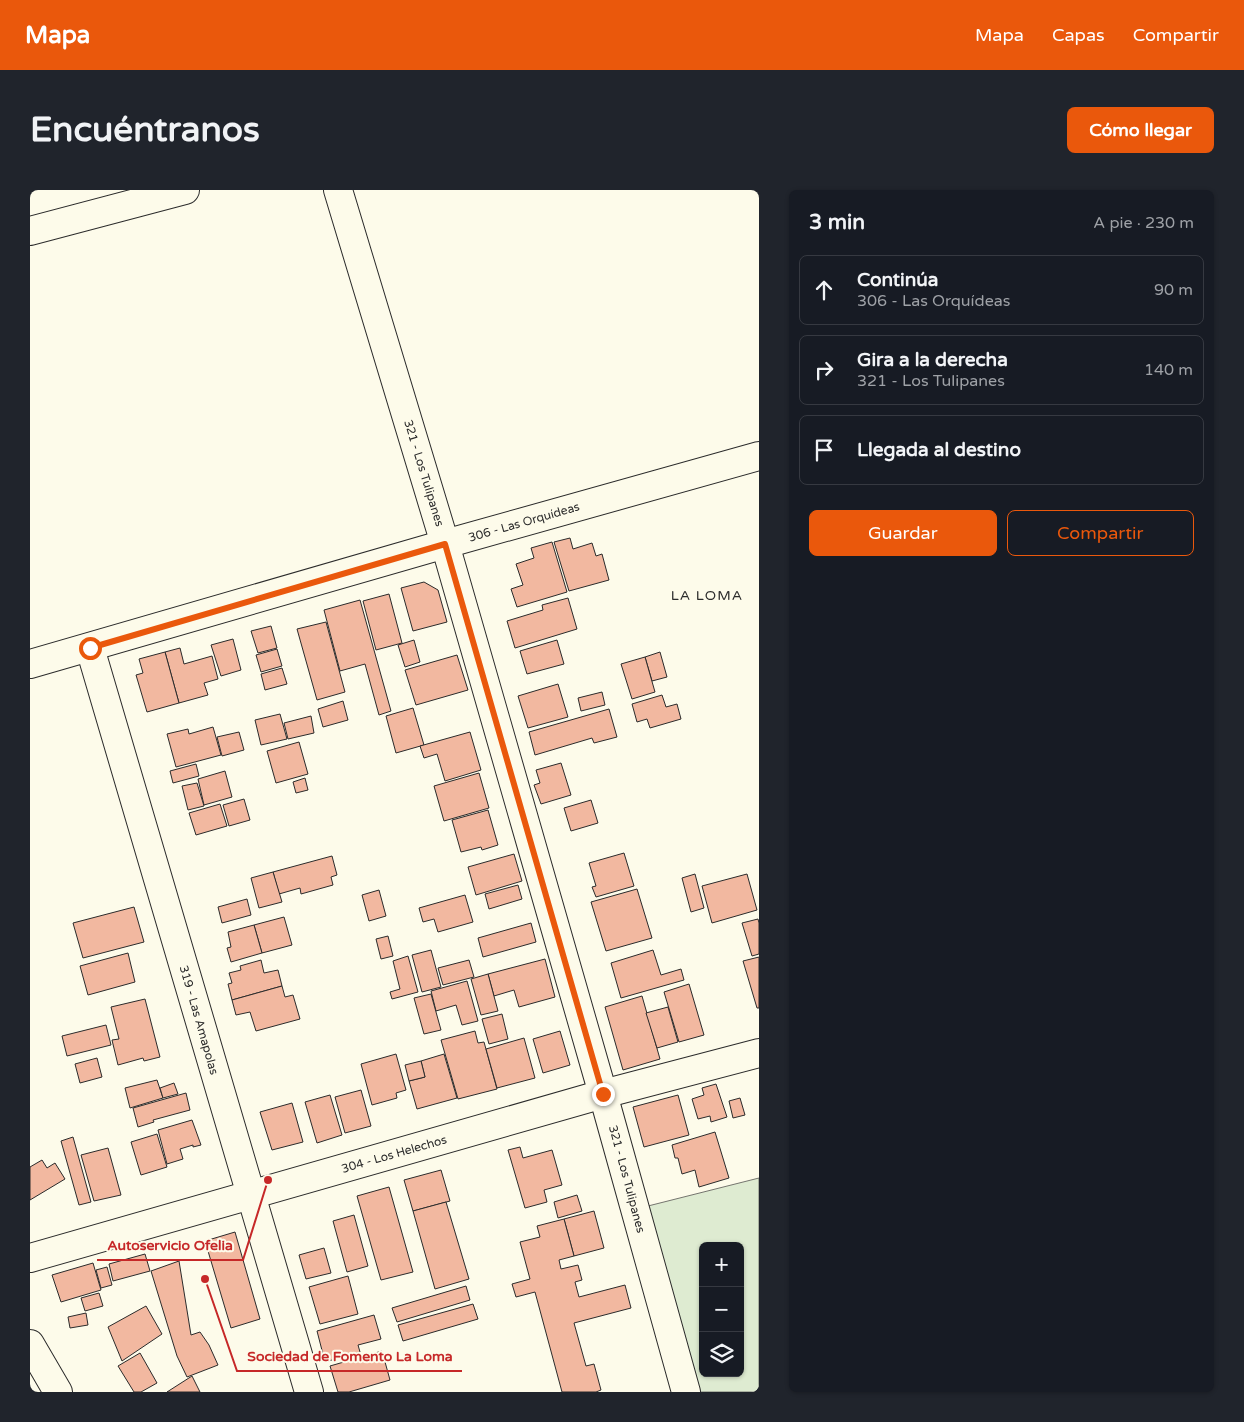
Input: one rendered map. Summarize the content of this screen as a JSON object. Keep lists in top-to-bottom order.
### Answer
{
  "streets": {
    "street": [
      "321 - Los Tulipanes",
      "306 - Las Orquídeas",
      "319 - Las Amapolas",
      "304 - Los Helechos"
    ]
  },
  "crossings": [
    ["321 - Los Tulipanes", "306 - Las Orquídeas"],
    ["321 - Los Tulipanes", "304 - Los Helechos"],
    ["306 - Las Orquídeas", "319 - Las Amapolas"],
    ["319 - Las Amapolas", "304 - Los Helechos"]
  ],
  "districts": ["LA LOMA"],
  "places": ["Autoservicio Ofelia", "Sociedad de Fomento La Loma"],
  "page": {
    "header": "Mapa",
    "nav": ["Mapa", "Capas", "Compartir"],
    "buttons": [
      "Cómo llegar",
      ["Guardar", "Compartir"]
    ],
    "title": "Encuéntranos",
    "heading": ["3 min", "A pie · 230 m"],
    "list": [
      ["Continúa", "306 - Las Orquídeas", "90 m"],
      ["Gira a la derecha", "321 - Los Tulipanes", "140 m"],
      "Llegada al destino"
    ],
    "map_buttons": ["+", "−"]
  }
}
